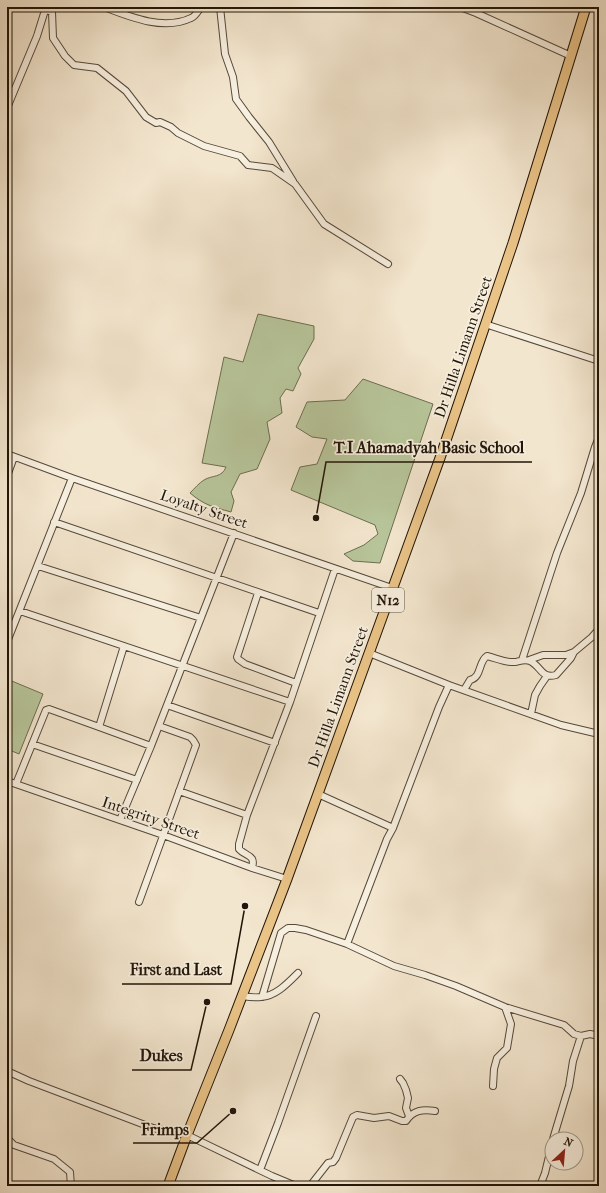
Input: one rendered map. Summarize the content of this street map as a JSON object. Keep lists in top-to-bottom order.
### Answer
{
  "streets": {
    "highway": ["Dr Hilla Limann Street", "N12"],
    "street": ["Loyalty Street", "Integrity Street"]
  },
  "crossings": [
    ["Dr Hilla Limann Street", "Loyalty Street"],
    ["Dr Hilla Limann Street", "Integrity Street"]
  ],
  "places": [
    "T.I Ahamadyah Basic School",
    "First and Last",
    "Dukes",
    "Frimps"
  ],
  "north": "top right"
}
